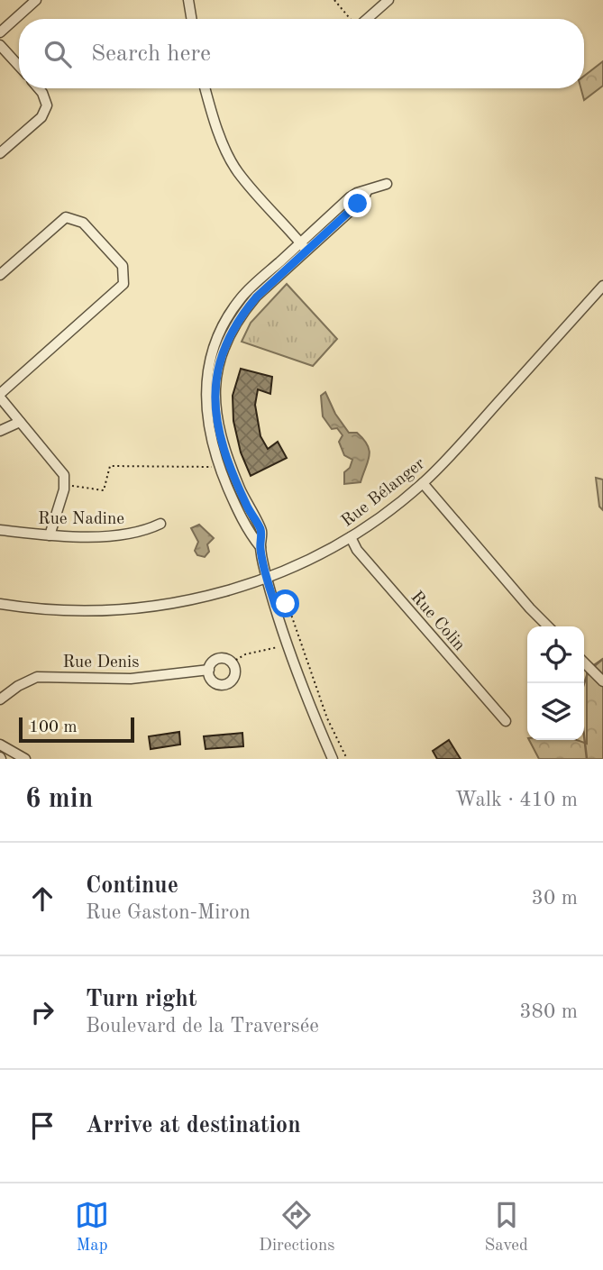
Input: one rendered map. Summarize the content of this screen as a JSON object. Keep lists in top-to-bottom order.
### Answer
{
  "streets": {
    "street": [
      "Rue Bélanger",
      "Rue Nadine",
      "Rue Colin",
      "Rue Denis"
    ]
  },
  "crossings": [
    ["Rue Bélanger", "Rue Colin"]
  ],
  "scale_bar": "100 m",
  "page": {
    "search": "Search here",
    "scale": "100 m",
    "heading": ["6 min", "Walk · 410 m"],
    "list": [
      ["Continue", "Rue Gaston-Miron", "30 m"],
      ["Turn right", "Boulevard de la Traversée", "380 m"],
      "Arrive at destination"
    ],
    "nav": ["Map", "Directions", "Saved"]
  }
}
